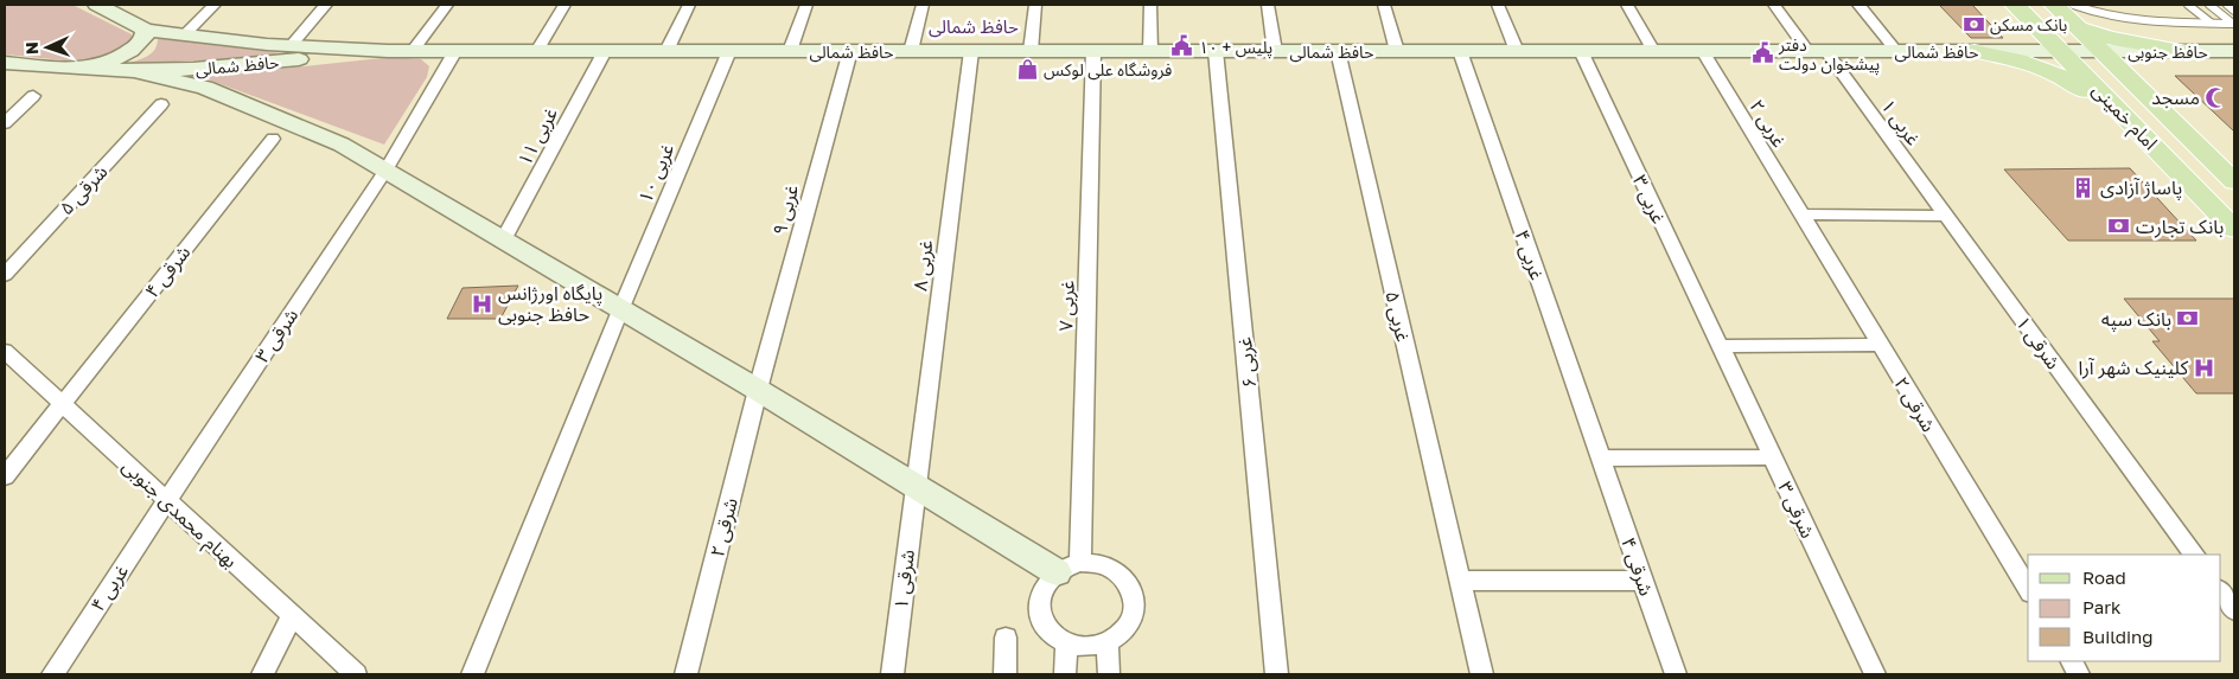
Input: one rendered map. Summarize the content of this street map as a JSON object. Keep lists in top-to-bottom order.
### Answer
{
  "streets": {
    "main road": ["حافظ شمالی", "حافظ جنوبی", "امام خمینی"],
    "street": [
      "۱ غربی",
      "۲ غربی",
      "۱۱ غربی",
      "۱۰ غربی",
      "۵ شرقی",
      "۳ غربی",
      "۹ غربی",
      "۴ غربی",
      "۸ غربی",
      "۴ شرقی",
      "۷ غربی",
      "۵ غربی",
      "۳ شرقی",
      "۱ شرقی",
      "۶ غربی",
      "۲ شرقی",
      "بهنام محمدی جنوبی"
    ]
  },
  "crossings": [
    ["حافظ شمالی", "حافظ جنوبی"],
    ["حافظ شمالی", "امام خمینی"],
    ["حافظ شمالی", "۱ غربی"],
    ["حافظ شمالی", "۲ غربی"],
    ["حافظ شمالی", "۱۱ غربی"],
    ["حافظ شمالی", "۱۰ غربی"],
    ["حافظ شمالی", "۳ غربی"],
    ["حافظ شمالی", "۹ غربی"],
    ["حافظ شمالی", "۴ غربی"],
    ["حافظ شمالی", "۸ غربی"],
    ["حافظ شمالی", "۷ غربی"],
    ["حافظ شمالی", "۵ غربی"],
    ["حافظ شمالی", "۳ شرقی"],
    ["حافظ شمالی", "۶ غربی"],
    ["حافظ جنوبی", "امام خمینی"],
    ["۱ غربی", "۱ شرقی"],
    ["۲ غربی", "۲ شرقی"],
    ["۳ غربی", "۳ شرقی"],
    ["۹ غربی", "۲ شرقی"],
    ["۴ غربی", "۴ شرقی"],
    ["۴ غربی", "۳ شرقی"],
    ["۴ غربی", "بهنام محمدی جنوبی"],
    ["۸ غربی", "۱ شرقی"],
    ["۴ شرقی", "بهنام محمدی جنوبی"],
    ["۳ شرقی", "بهنام محمدی جنوبی"]
  ],
  "districts": ["حافظ شمالی"],
  "places": {
    "bank": ["بانک مسکن", "بانک تجارت", "بانک سپه"],
    "public building": ["پلیس + ۱۰", "دفتر پیشخوان دولت"],
    "shop": ["فروشگاه علی لوکس"],
    "mosque": ["مسجد"],
    "building": ["پاساژ آزادی"],
    "hospital": ["پایگاه اورژانس حافظ جنوبی", "کلینیک شهر آرا"]
  },
  "legend": ["Road", "Park", "Building"],
  "north": "left"
}
